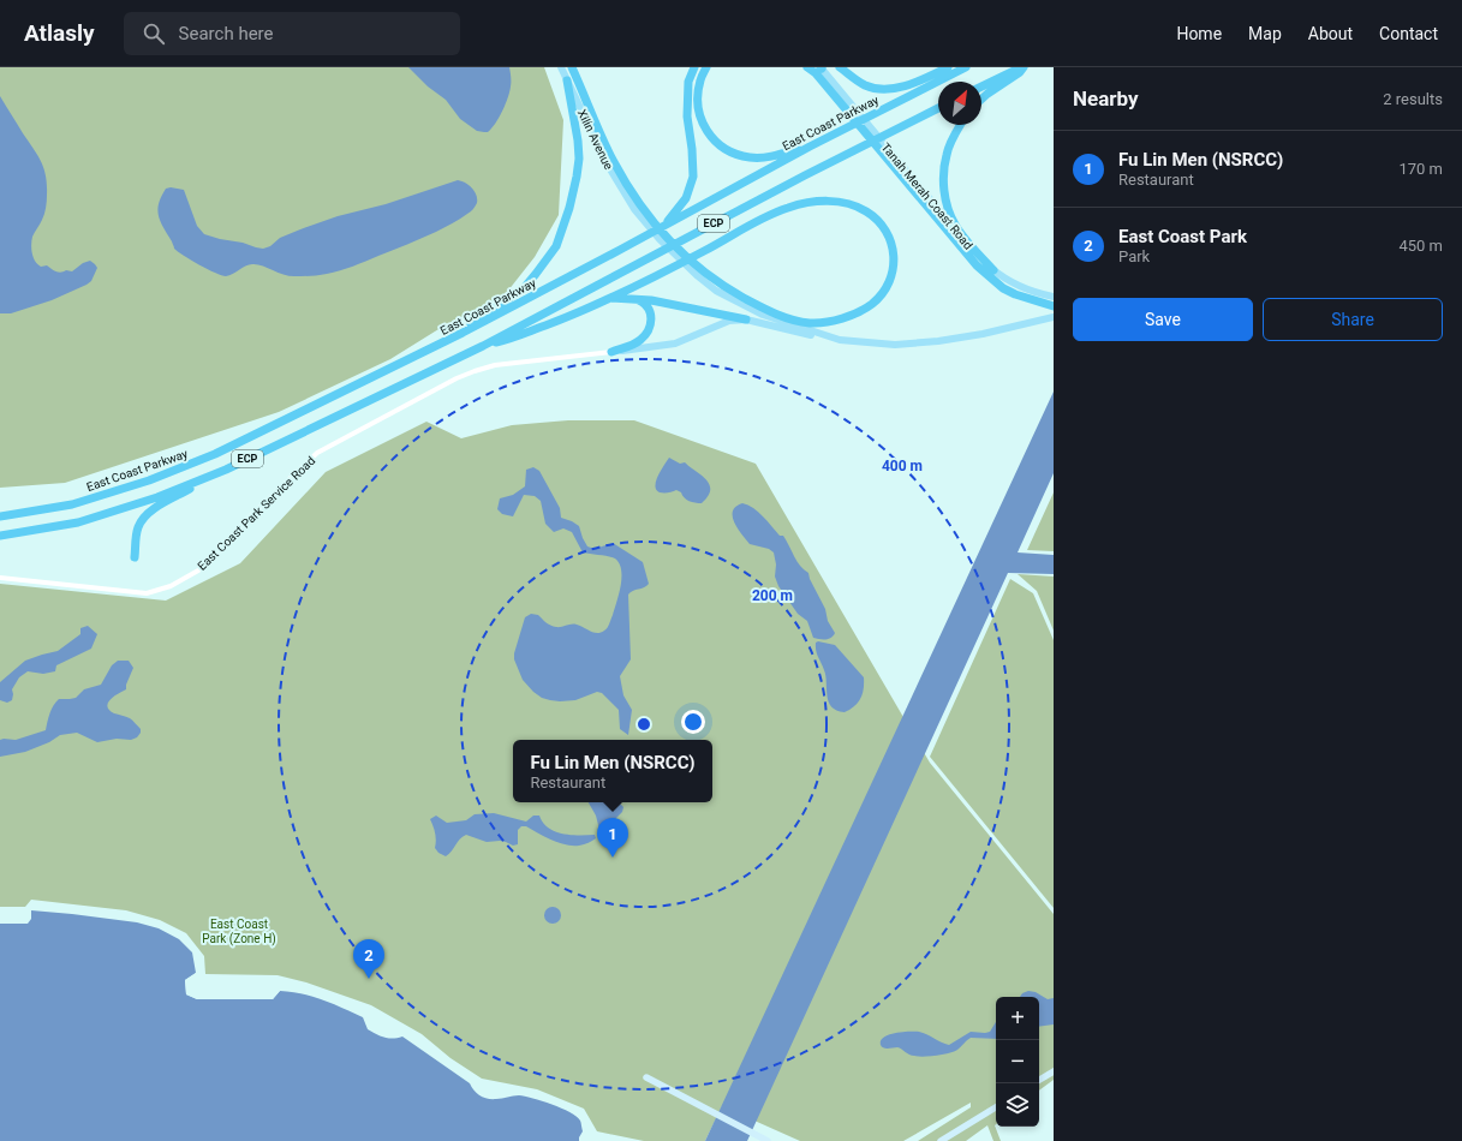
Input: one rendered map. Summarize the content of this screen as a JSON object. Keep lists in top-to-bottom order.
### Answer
{
  "streets": {
    "highway": ["East Coast Parkway", "ECP"],
    "main road": ["Xilin Avenue", "Tanah Merah Coast Road"],
    "street": ["East Coast Park Service Road"]
  },
  "parks": ["East Coast Park (Zone H)"],
  "north": "top right",
  "page": {
    "header": "Atlasly",
    "search": "Search here",
    "nav": [
      "Home",
      "Map",
      "About",
      "Contact"
    ],
    "heading": ["Nearby", "2 results"],
    "list": [
      {
        "mark": "1",
        "name": "Fu Lin Men (NSRCC)",
        "note": "Restaurant",
        "value": "170 m"
      },
      {
        "mark": "2",
        "name": "East Coast Park",
        "note": "Park",
        "value": "450 m"
      }
    ],
    "buttons": ["Save", "Share"],
    "popup": ["Fu Lin Men (NSRCC)", "Restaurant"],
    "pins": ["1", "2"],
    "map_buttons": ["+", "−"]
  },
  "rings": ["400 m", "200 m"]
}
